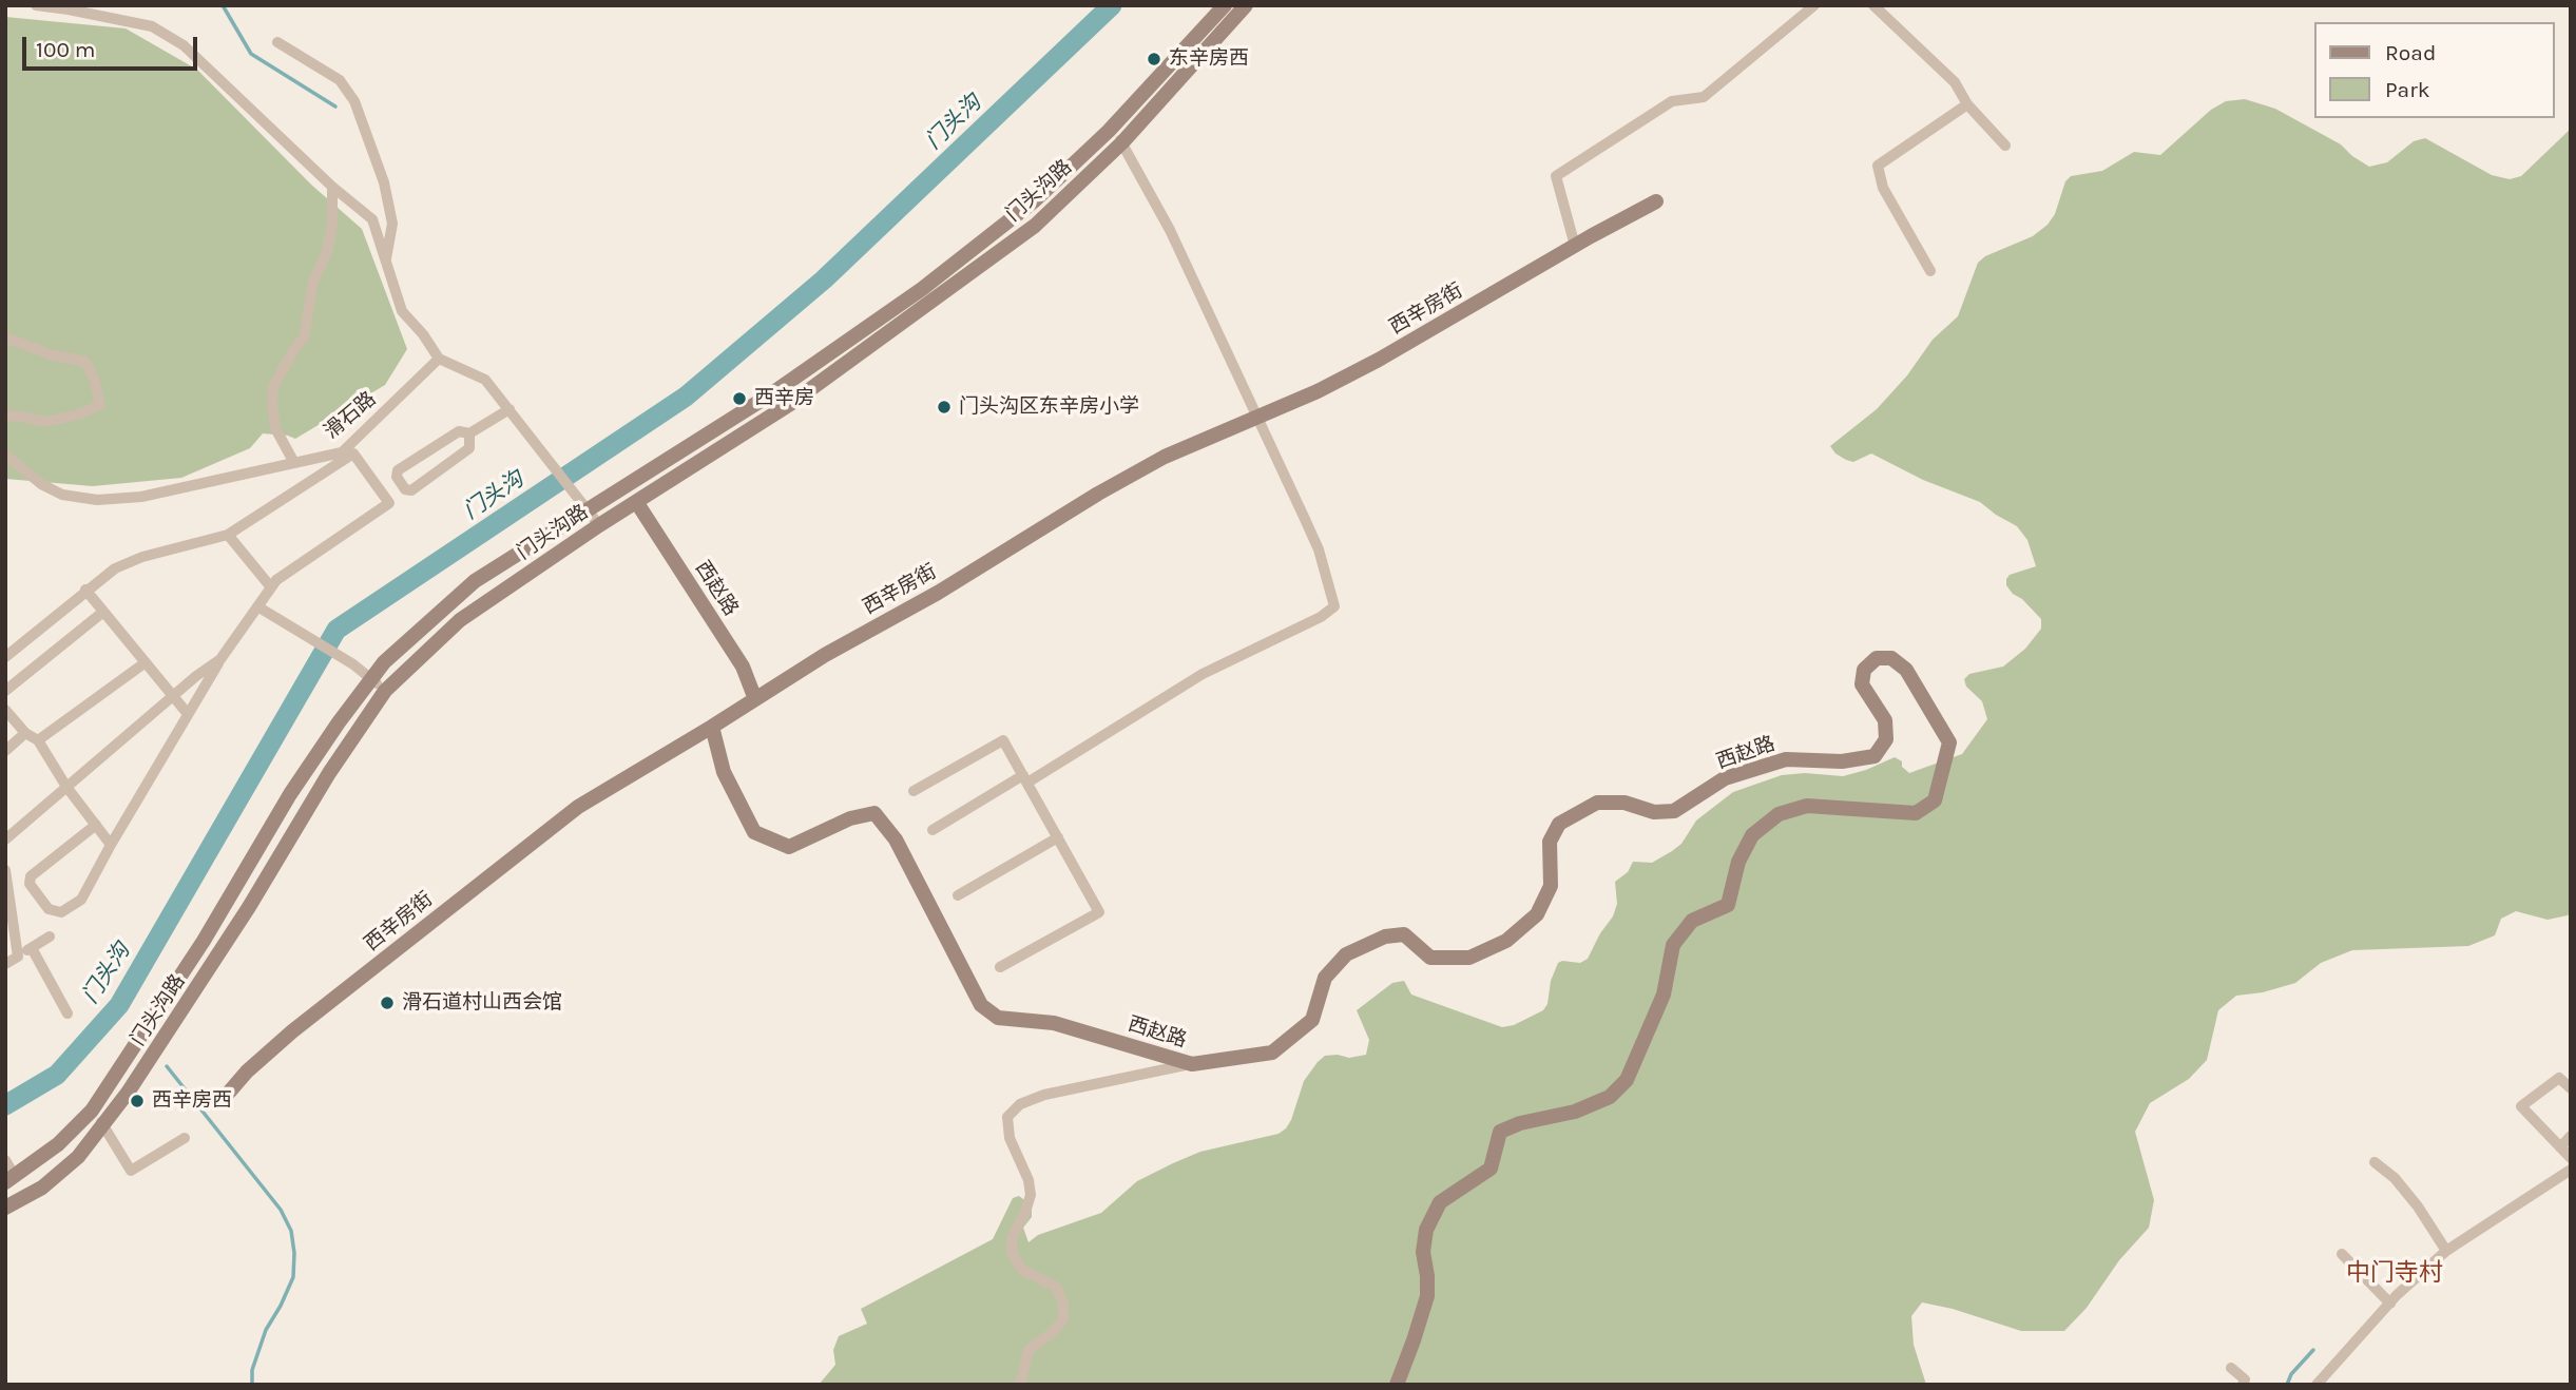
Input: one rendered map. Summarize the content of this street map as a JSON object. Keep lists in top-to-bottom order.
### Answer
{
  "streets": {
    "street": [
      "门头沟路",
      "西辛房街",
      "滑石路",
      "西赵路"
    ]
  },
  "crossings": [
    ["门头沟路", "西赵路"],
    ["西辛房街", "西赵路"]
  ],
  "districts": ["中门寺村"],
  "water": ["门头沟"],
  "places": [
    "东辛房西",
    "西辛房",
    "门头沟区东辛房小学",
    "滑石道村山西会馆",
    "西辛房西"
  ],
  "legend": ["Road", "Park"],
  "scale_bar": "100 m"
}
